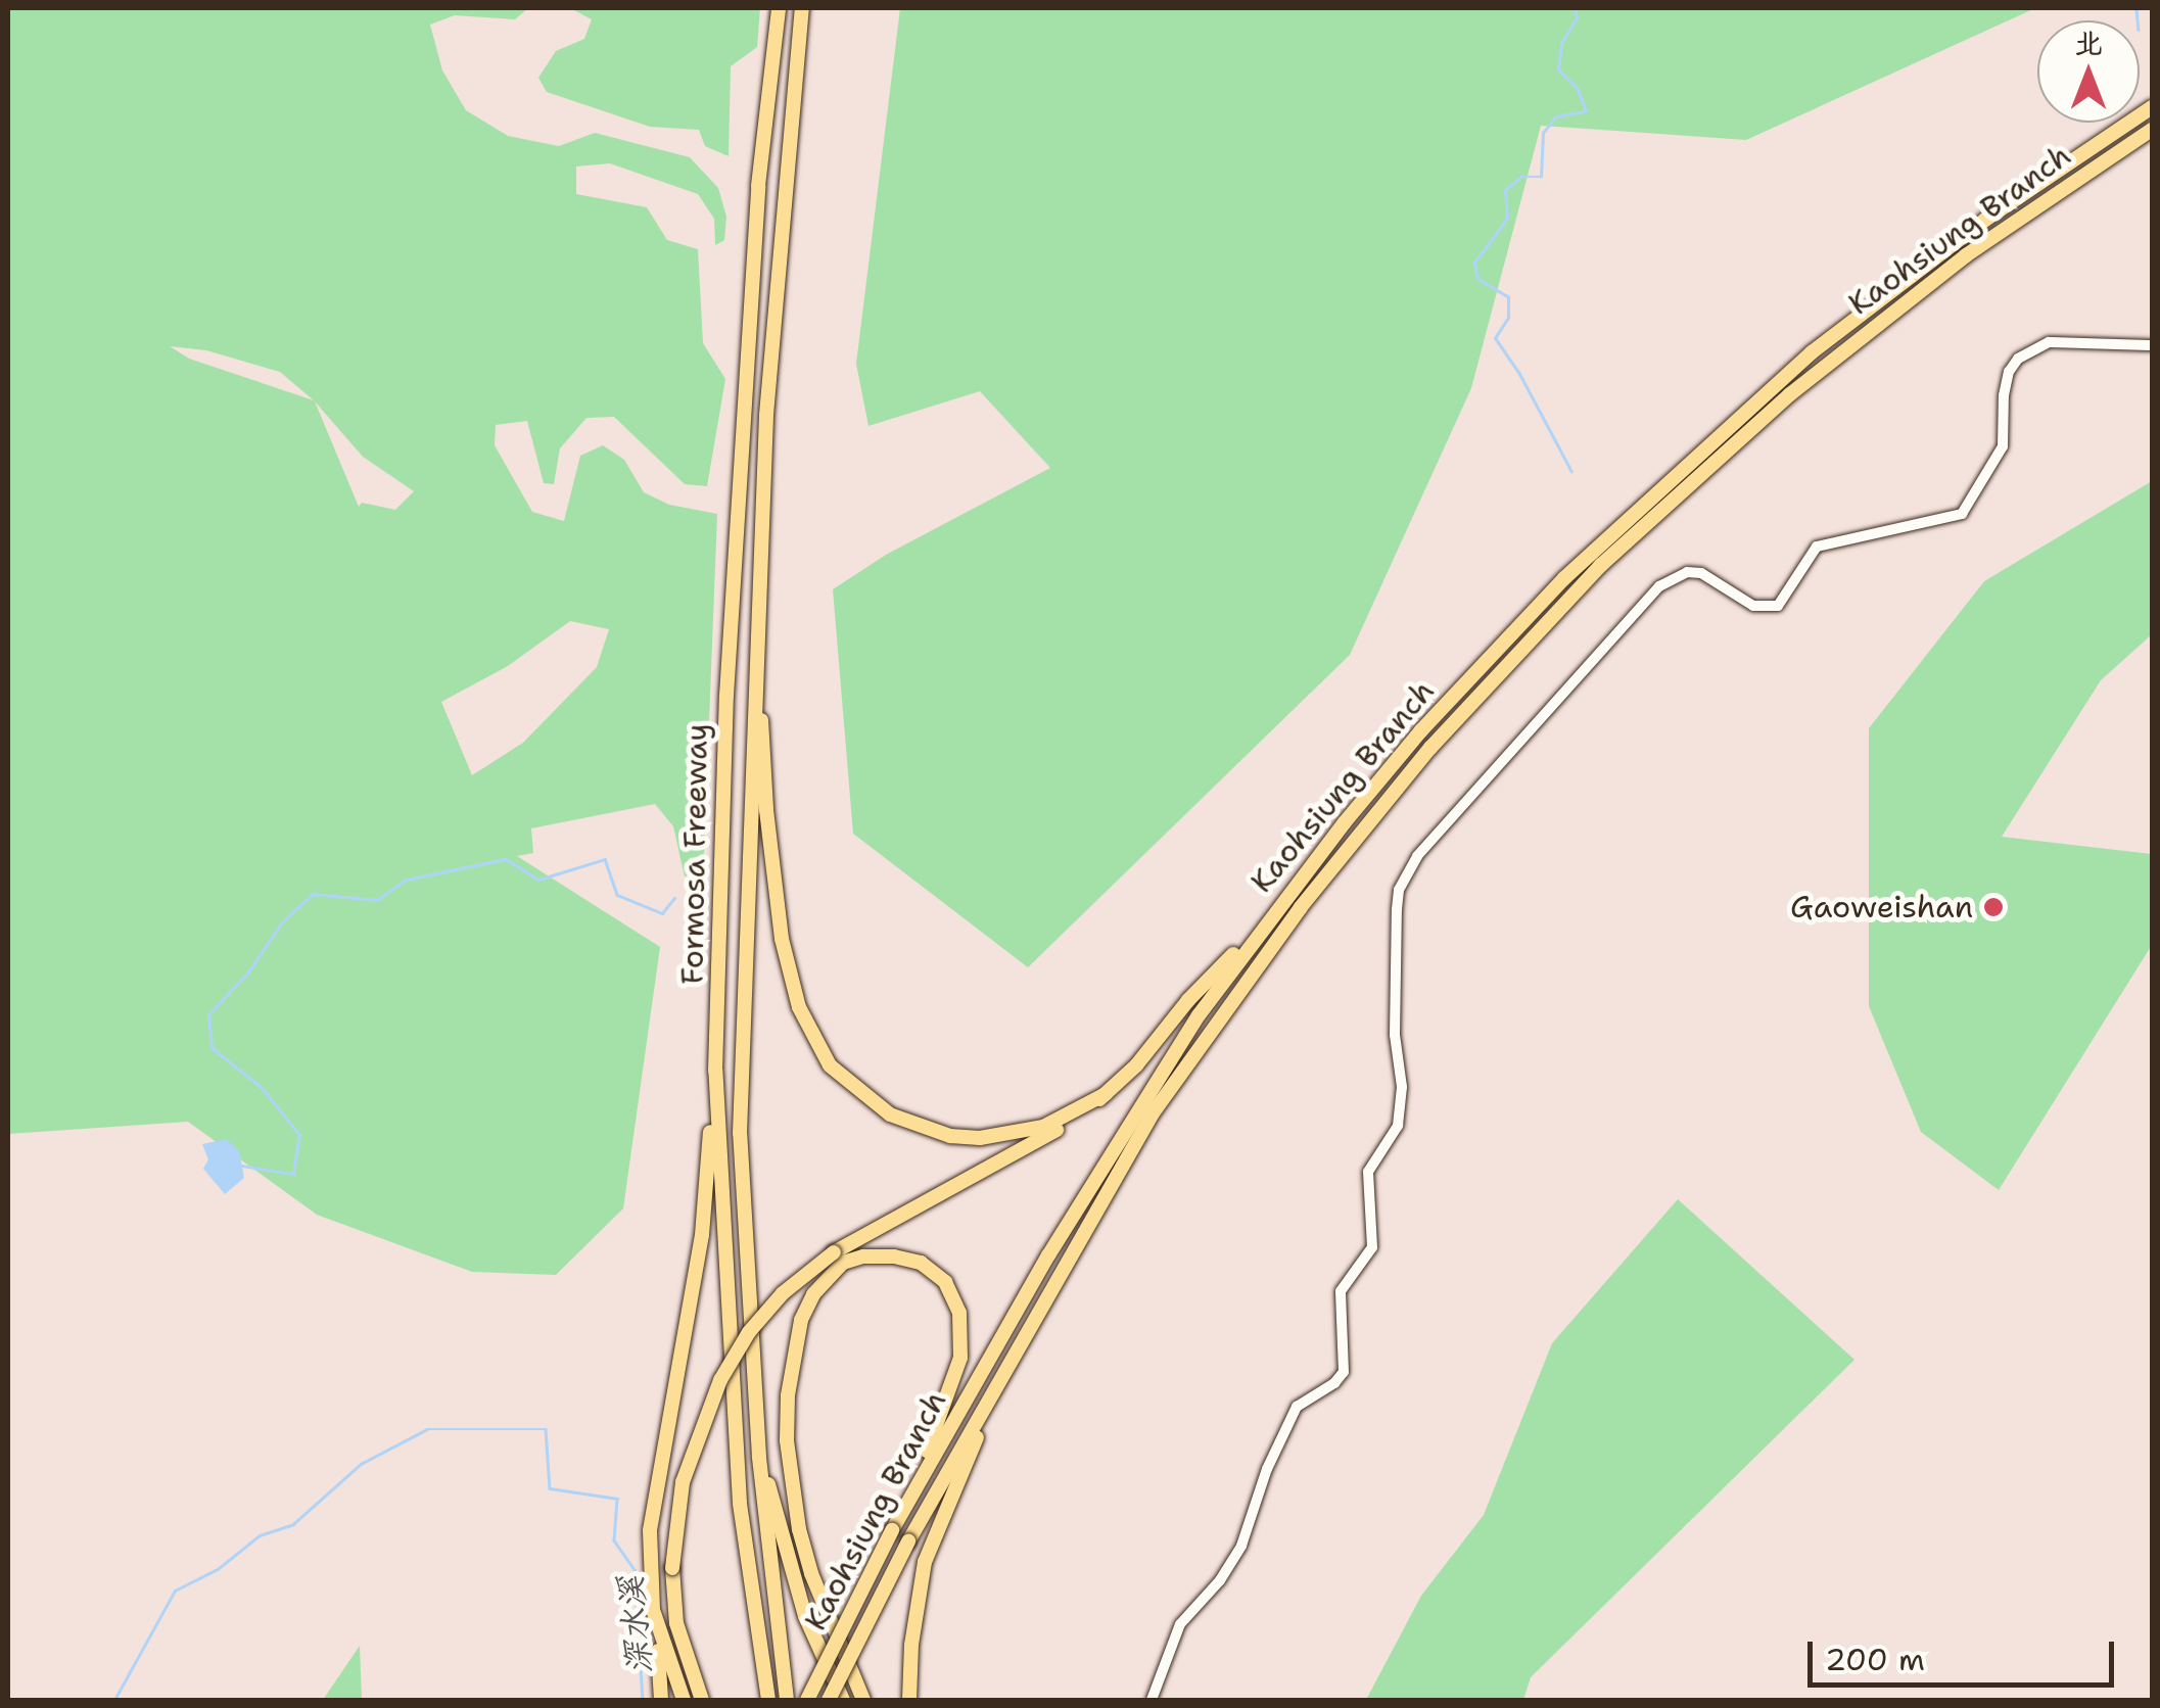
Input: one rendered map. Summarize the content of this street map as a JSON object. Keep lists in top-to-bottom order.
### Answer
{
  "streets": {
    "highway": ["Kaohsiung Branch", "Formosa Freeway"]
  },
  "water": ["深水溪"],
  "places": ["Gaoweishan"],
  "scale_bar": "200 m",
  "north": "top"
}
